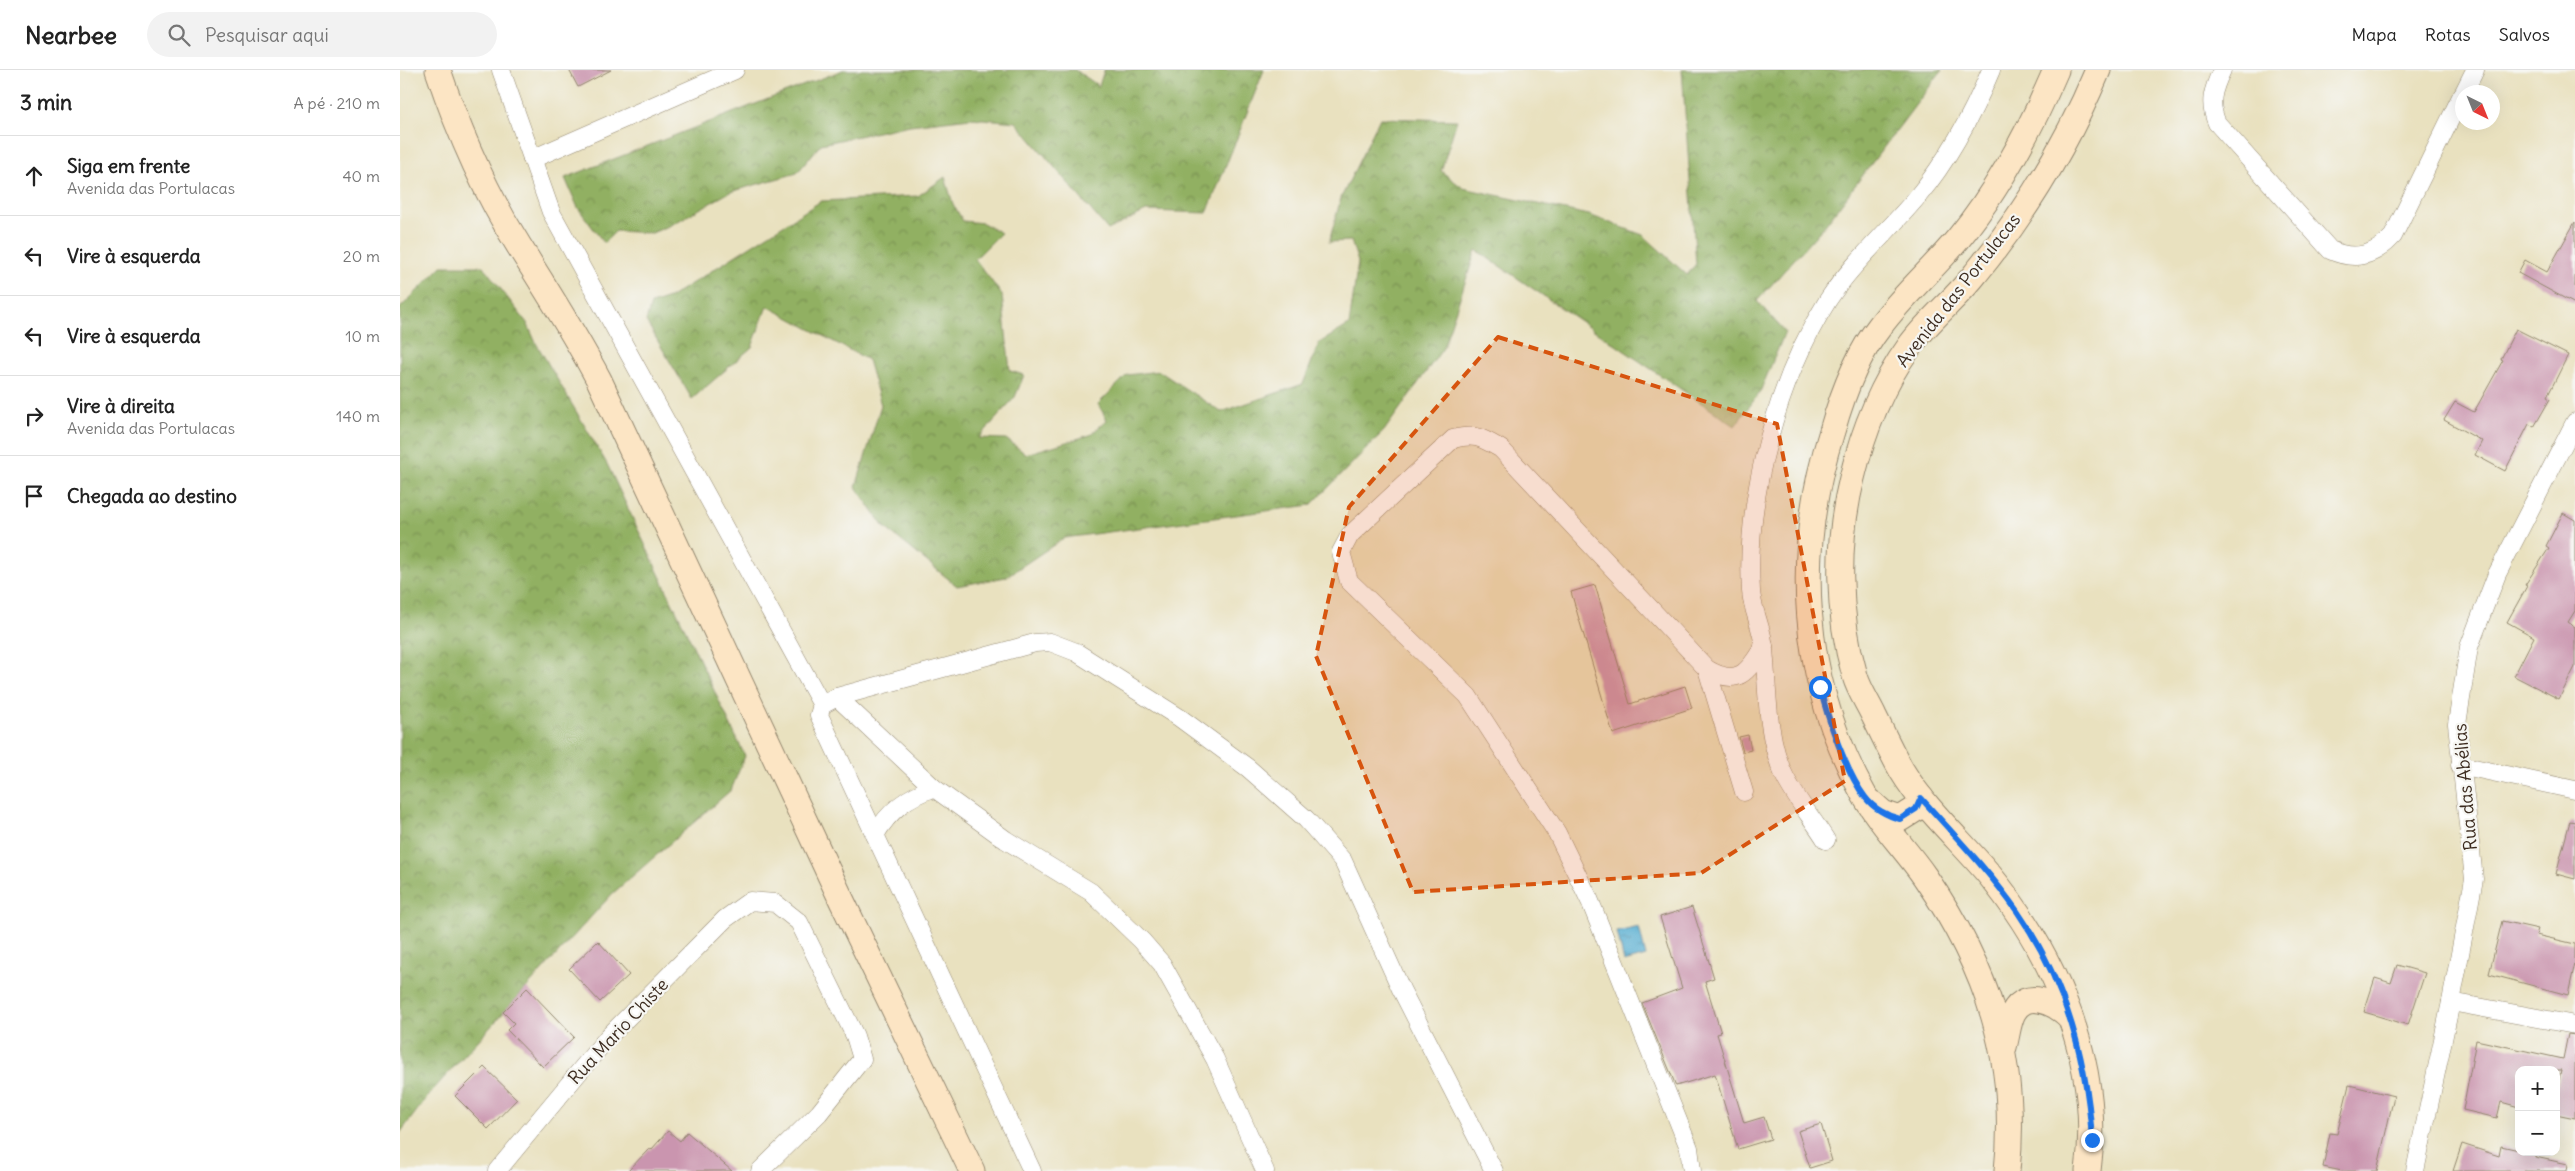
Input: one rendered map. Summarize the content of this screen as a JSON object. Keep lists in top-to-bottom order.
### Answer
{
  "streets": {
    "street": ["Avenida das Portulacas", "Rua das Abélias", "Rua Mario Chiste"]
  },
  "north": "bottom right",
  "page": {
    "header": "Nearbee",
    "search": "Pesquisar aqui",
    "nav": ["Mapa", "Rotas", "Salvos"],
    "heading": ["3 min", "A pé · 210 m"],
    "list": [
      ["Siga em frente", "Avenida das Portulacas", "40 m"],
      ["Vire à esquerda", "20 m"],
      ["Vire à esquerda", "10 m"],
      ["Vire à direita", "Avenida das Portulacas", "140 m"],
      "Chegada ao destino"
    ],
    "map_buttons": ["+", "−"]
  }
}
